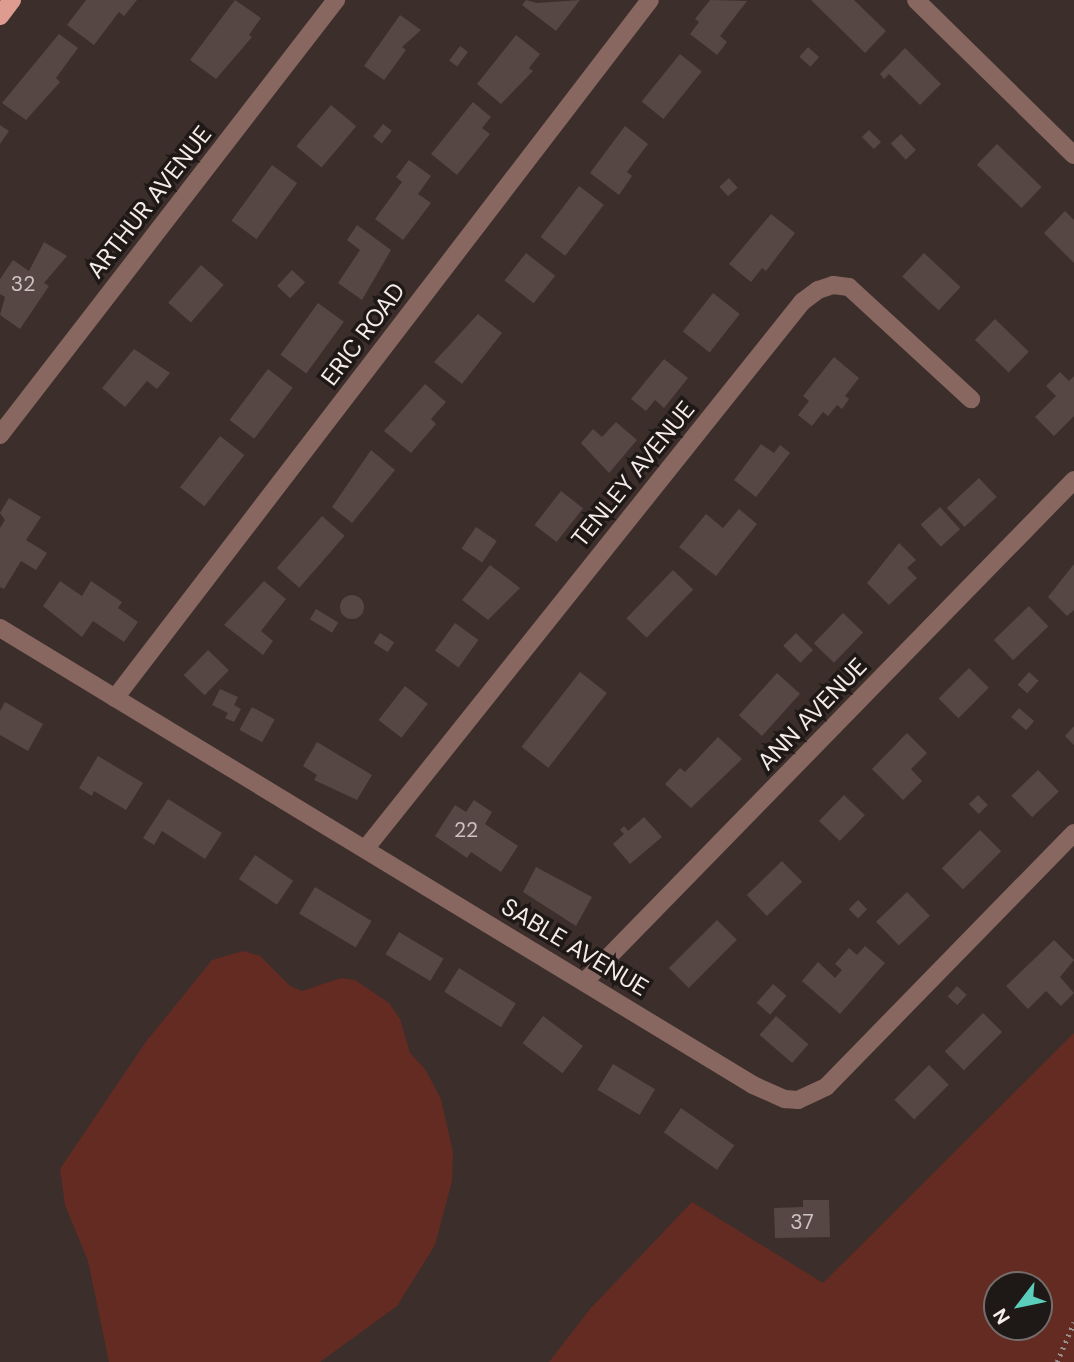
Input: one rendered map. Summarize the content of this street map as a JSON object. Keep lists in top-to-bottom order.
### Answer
{
  "streets": {
    "street": [
      "ARTHUR AVENUE",
      "ERIC ROAD",
      "TENLEY AVENUE",
      "ANN AVENUE",
      "SABLE AVENUE"
    ]
  },
  "crossings": [
    ["ERIC ROAD", "SABLE AVENUE"],
    ["TENLEY AVENUE", "SABLE AVENUE"],
    ["ANN AVENUE", "SABLE AVENUE"]
  ],
  "house_numbers": ["32", "22", "37"],
  "north": "bottom left"
}
